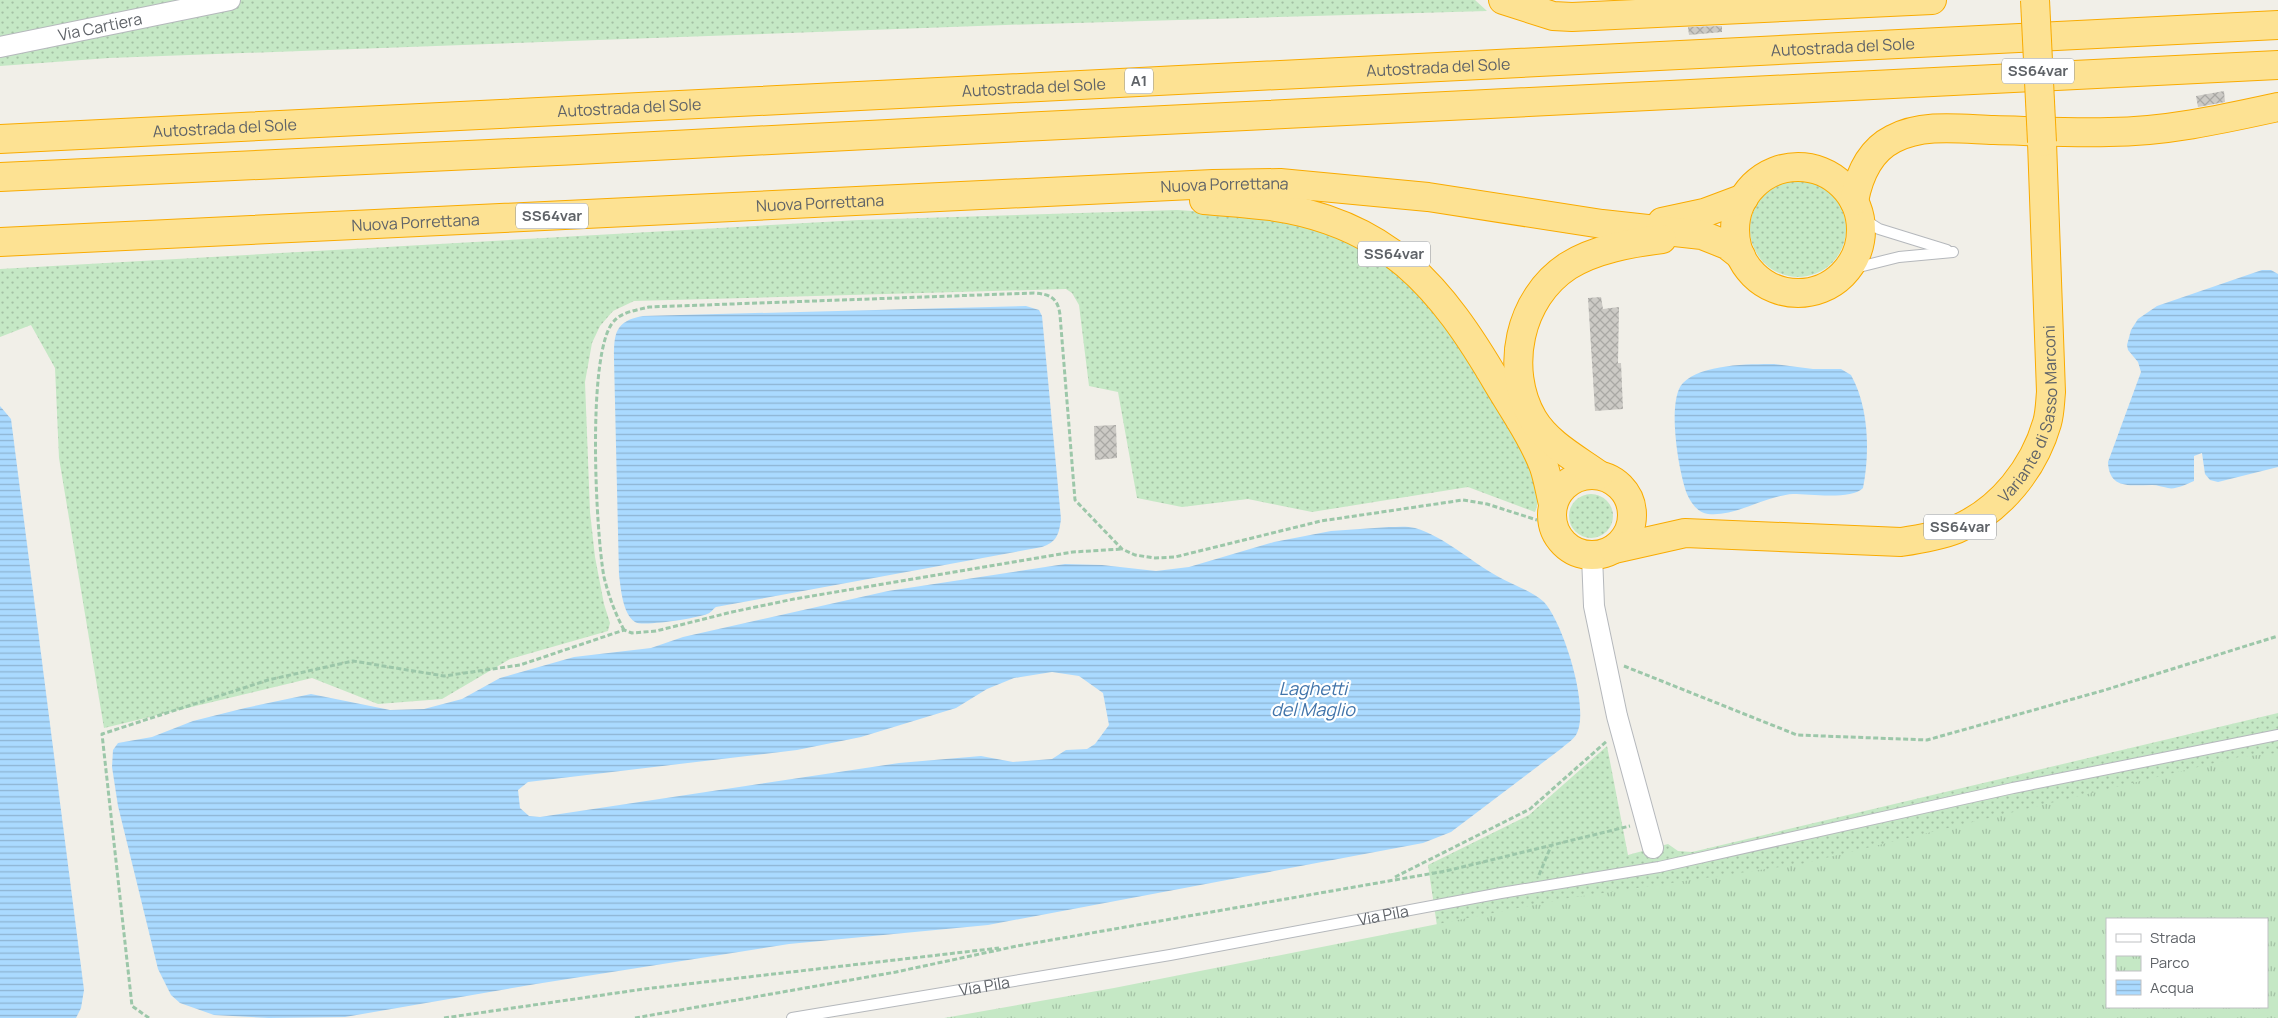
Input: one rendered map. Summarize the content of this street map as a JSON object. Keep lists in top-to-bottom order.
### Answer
{
  "streets": {
    "highway": [
      "Autostrada del Sole",
      "SS64var",
      "A1",
      "Nuova Porrettana",
      "Variante di Sasso Marconi"
    ],
    "street": ["Via Cartiera"],
    "lane": ["Via Pila"]
  },
  "crossings": [
    ["SS64var", "Nuova Porrettana"],
    ["SS64var", "Variante di Sasso Marconi"]
  ],
  "water": ["Laghetti del Maglio"],
  "legend": ["Strada", "Parco", "Acqua"]
}
